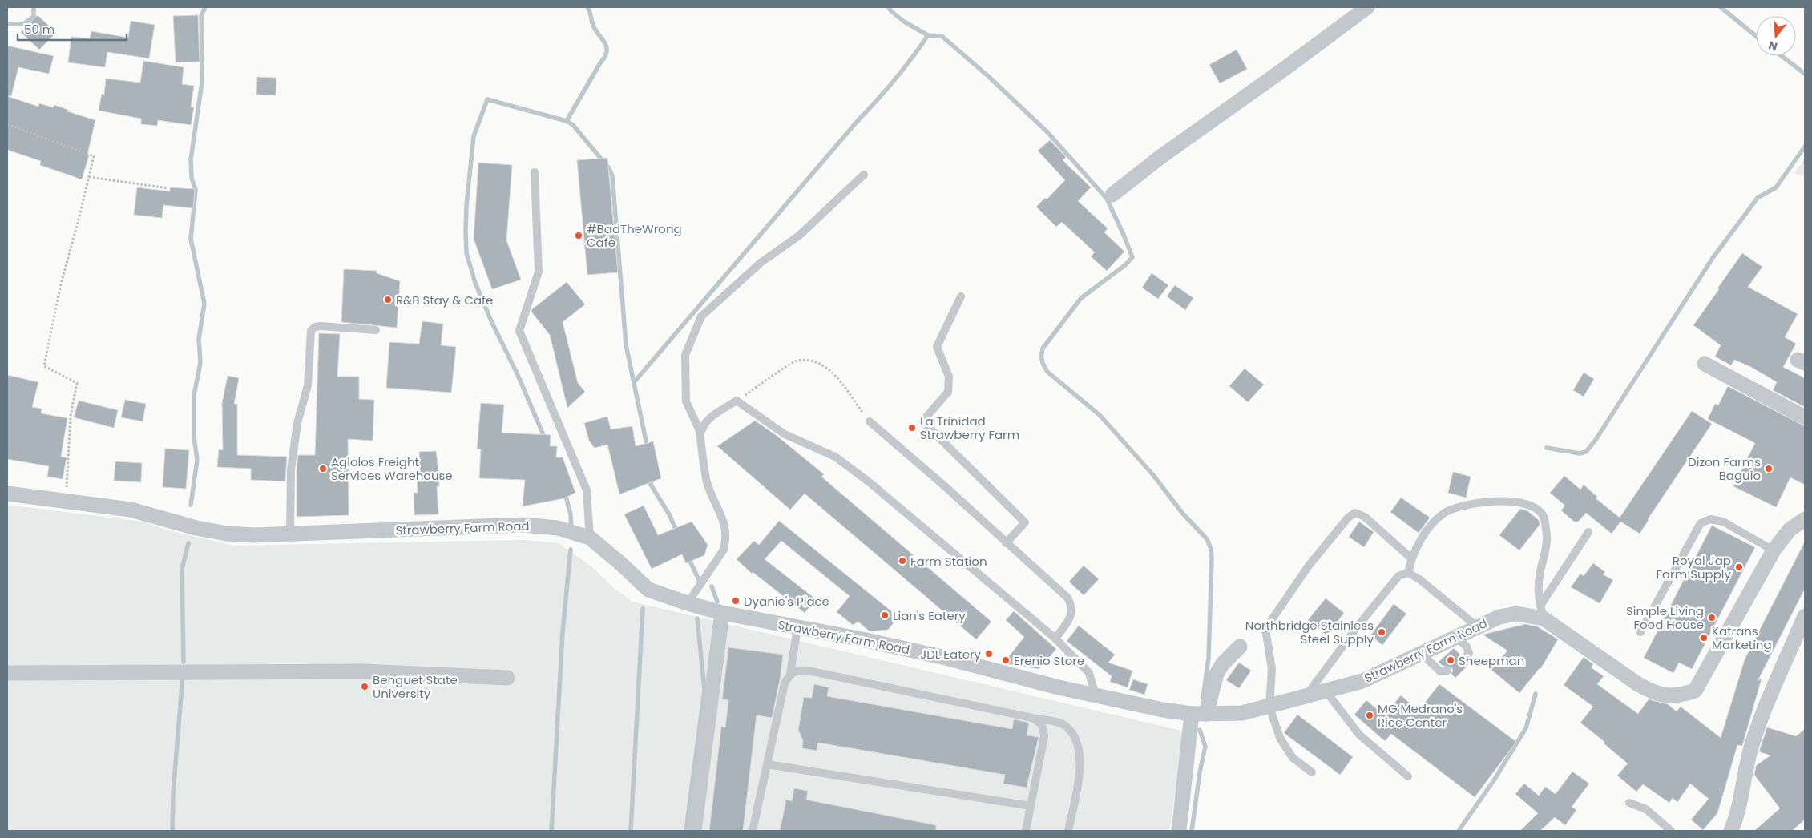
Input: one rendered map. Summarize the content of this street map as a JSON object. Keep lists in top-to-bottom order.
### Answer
{
  "streets": {
    "street": ["Strawberry Farm Road"]
  },
  "places": [
    "#BadTheWrong Cafe",
    "R&B Stay & Cafe",
    "La Trinidad Strawberry Farm",
    "Aglolos Freight Services Warehouse",
    "Dizon Farms Baguio",
    "Farm Station",
    "Royal Jap Farm Supply",
    "Dyanie's Place",
    "Lian's Eatery",
    "Simple Living Food House",
    "Northbridge Stainless Steel Supply",
    "Katrans Marketing",
    "JDL Eatery",
    "Erenio Store",
    "Sheepman",
    "Benguet State University",
    "MG Medrano's Rice Center"
  ],
  "scale_bar": "50 m",
  "north": "bottom"
}
